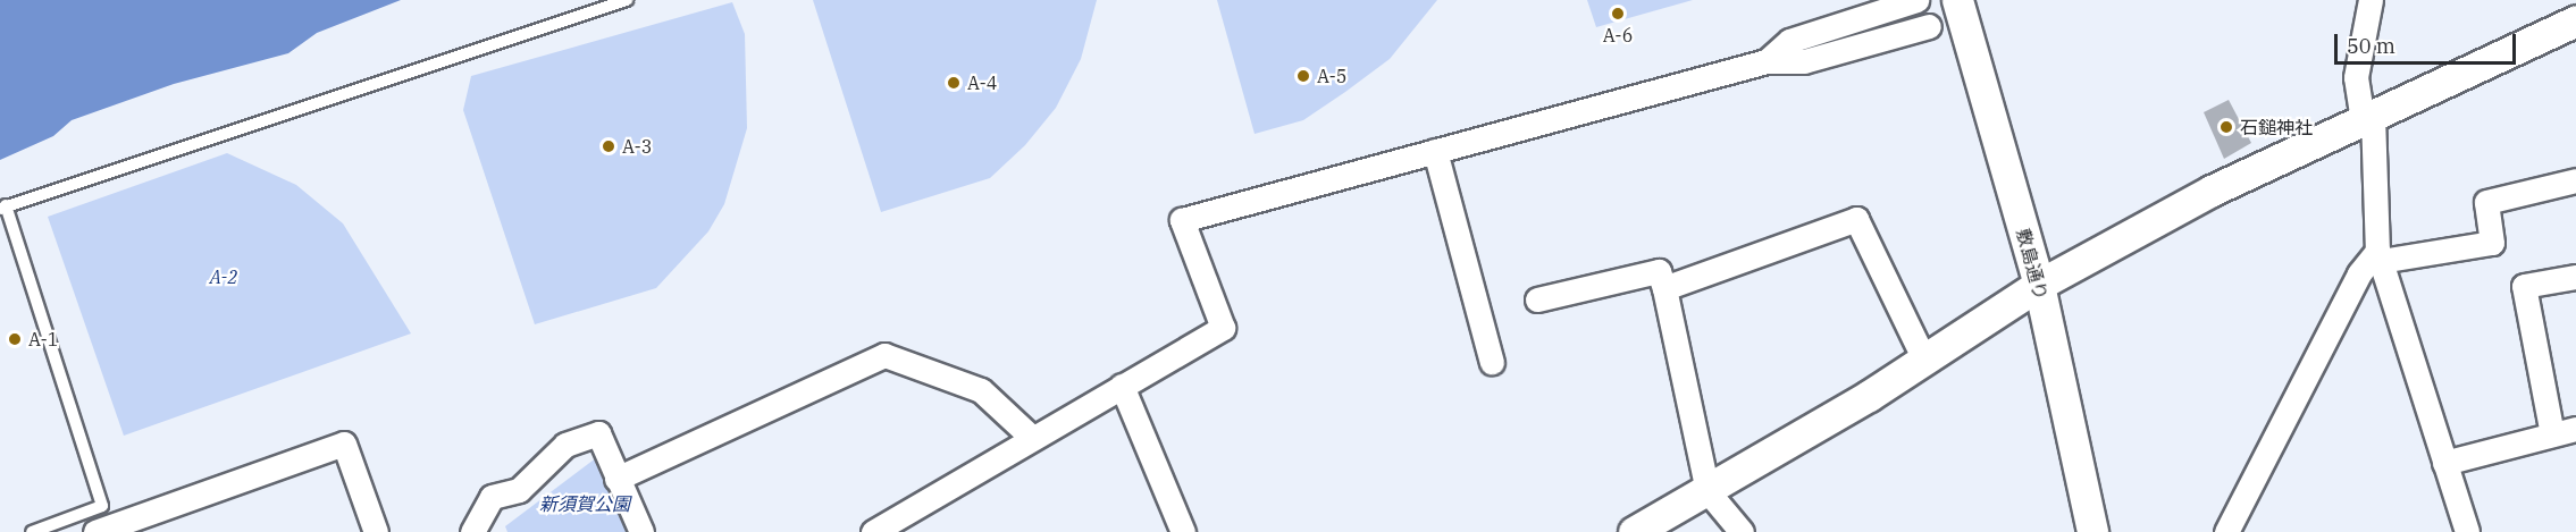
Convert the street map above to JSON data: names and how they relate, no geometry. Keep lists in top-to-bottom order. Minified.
{"streets":{"street":["敷島通り"]},"parks":["A-2","新須賀公園"],"places":["A-6","A-5","A-4","石鎚神社","A-3","A-1"],"scale_bar":"50 m"}
